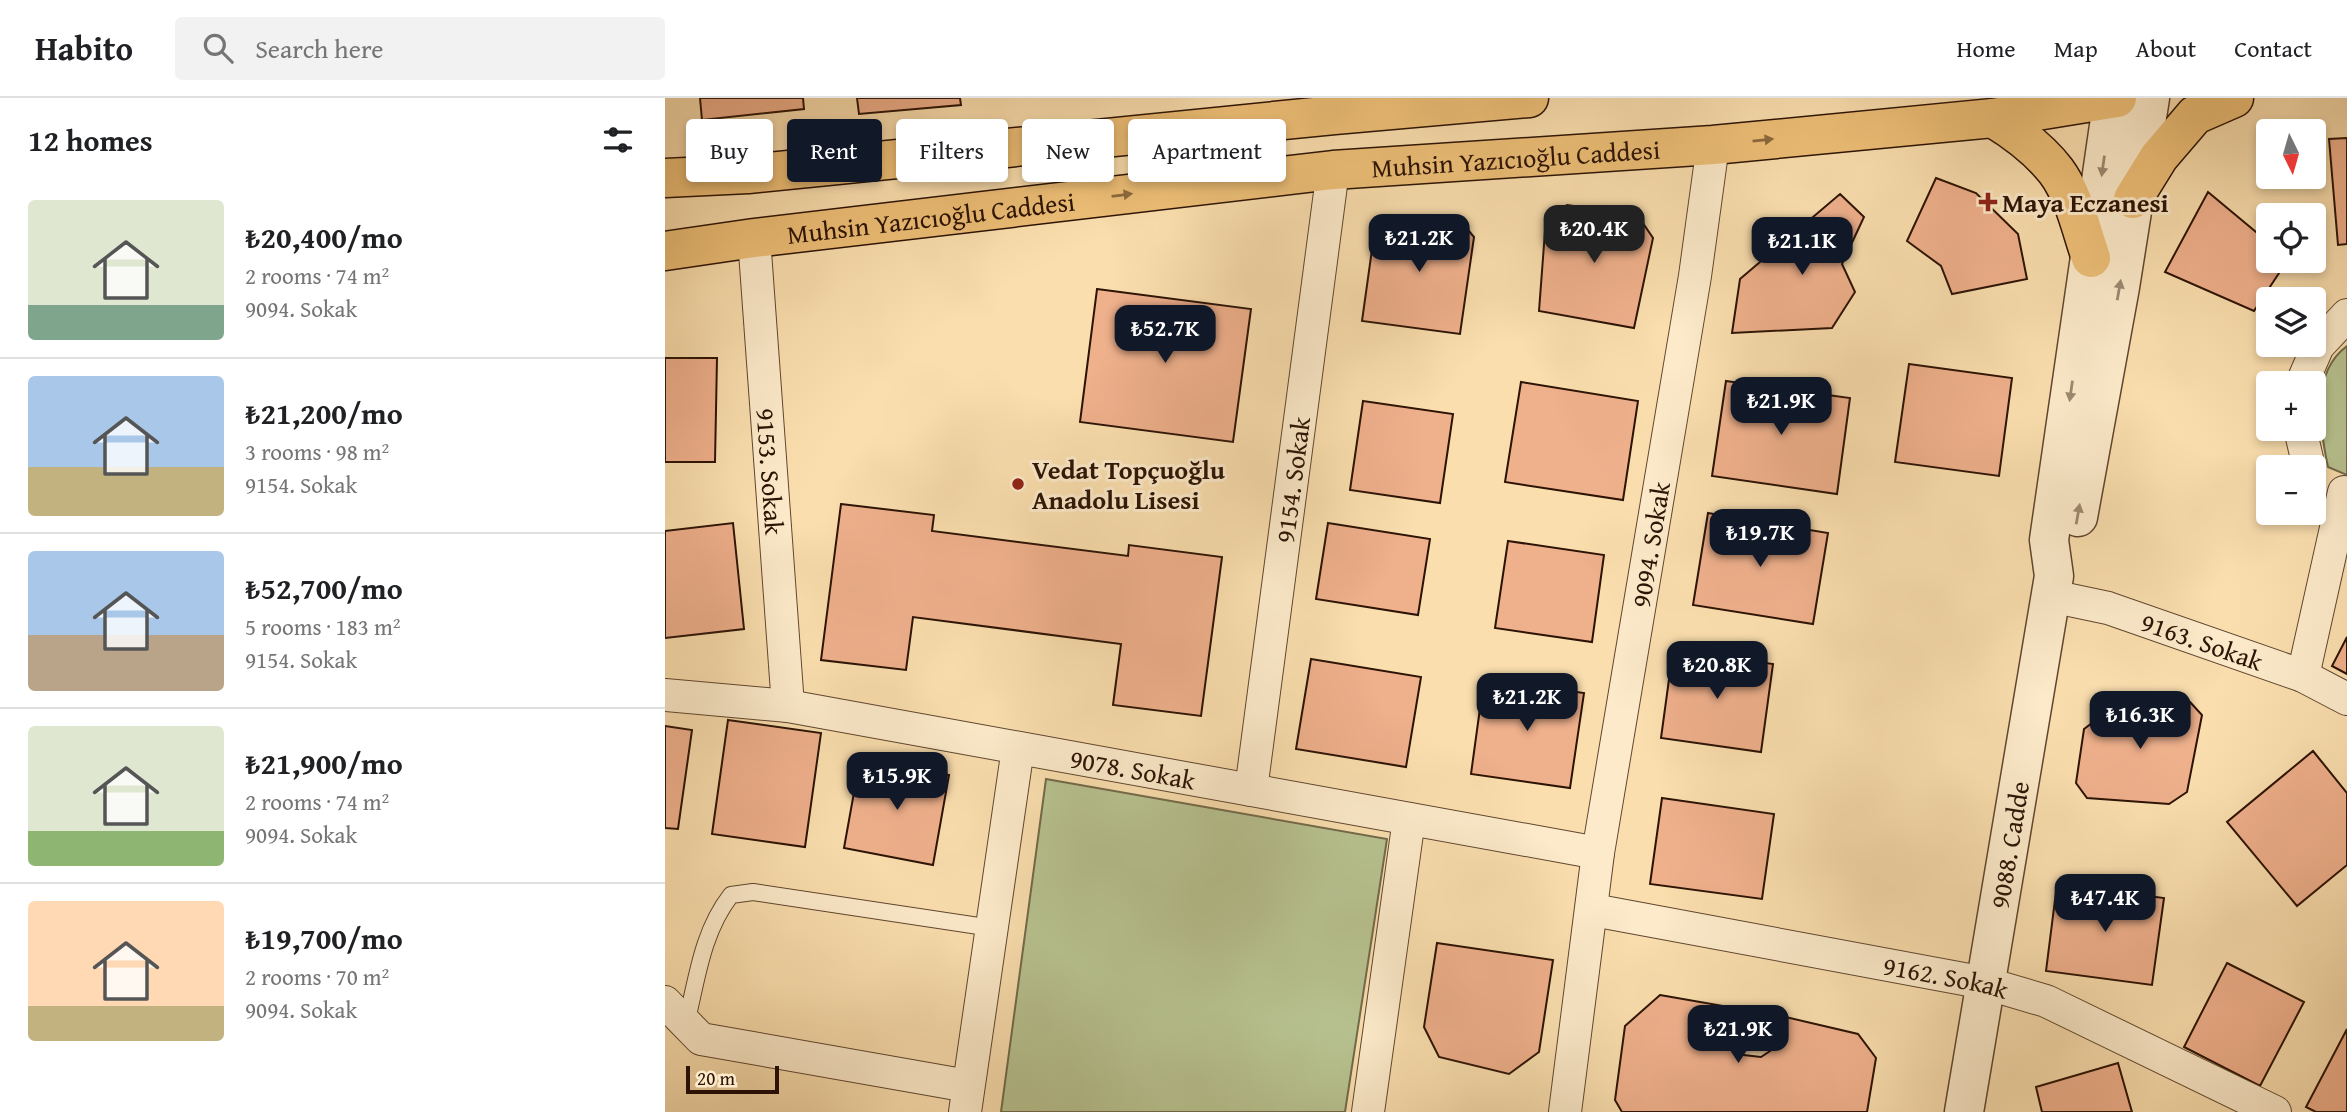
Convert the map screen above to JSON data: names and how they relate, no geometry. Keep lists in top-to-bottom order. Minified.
{"streets":{"main road":["Muhsin Yazıcıoğlu Caddesi"],"street":["9153. Sokak","9154. Sokak","9094. Sokak","9163. Sokak","9078. Sokak","9088. Cadde","9162. Sokak"]},"crossings":[["Muhsin Yazıcıoğlu Caddesi","9153. Sokak"],["Muhsin Yazıcıoğlu Caddesi","9154. Sokak"],["Muhsin Yazıcıoğlu Caddesi","9094. Sokak"],["9153. Sokak","9078. Sokak"],["9154. Sokak","9078. Sokak"],["9094. Sokak","9078. Sokak"],["9094. Sokak","9162. Sokak"],["9163. Sokak","9088. Cadde"],["9088. Cadde","9162. Sokak"]],"places":{"health":["Maya Eczanesi"],"other":["Vedat Topçuoğlu Anadolu Lisesi"]},"scale_bar":"20 m","north":"bottom","page":{"header":"Habito","search":"Search here","nav":["Home","Map","About","Contact"],"heading":"12 homes","map_buttons":["+","−"],"chip":["Buy","Rent","Filters","New","Apartment"],"list":[{"name":"₺20,400/mo","note":"2 rooms · 74 m² · 9094. Sokak"},{"name":"₺21,200/mo","note":"3 rooms · 98 m² · 9154. Sokak"},{"name":"₺52,700/mo","note":"5 rooms · 183 m² · 9154. Sokak"},{"name":"₺21,900/mo","note":"2 rooms · 74 m² · 9094. Sokak"},{"name":"₺19,700/mo","note":"2 rooms · 70 m² · 9094. Sokak"}],"price":["₺20.4K","₺21.2K","₺21.1K","₺52.7K","₺21.9K","₺19.7K","₺20.8K","₺21.2K","₺16.3K","₺15.9K","₺47.4K","₺21.9K"],"scale":"20 m"}}
